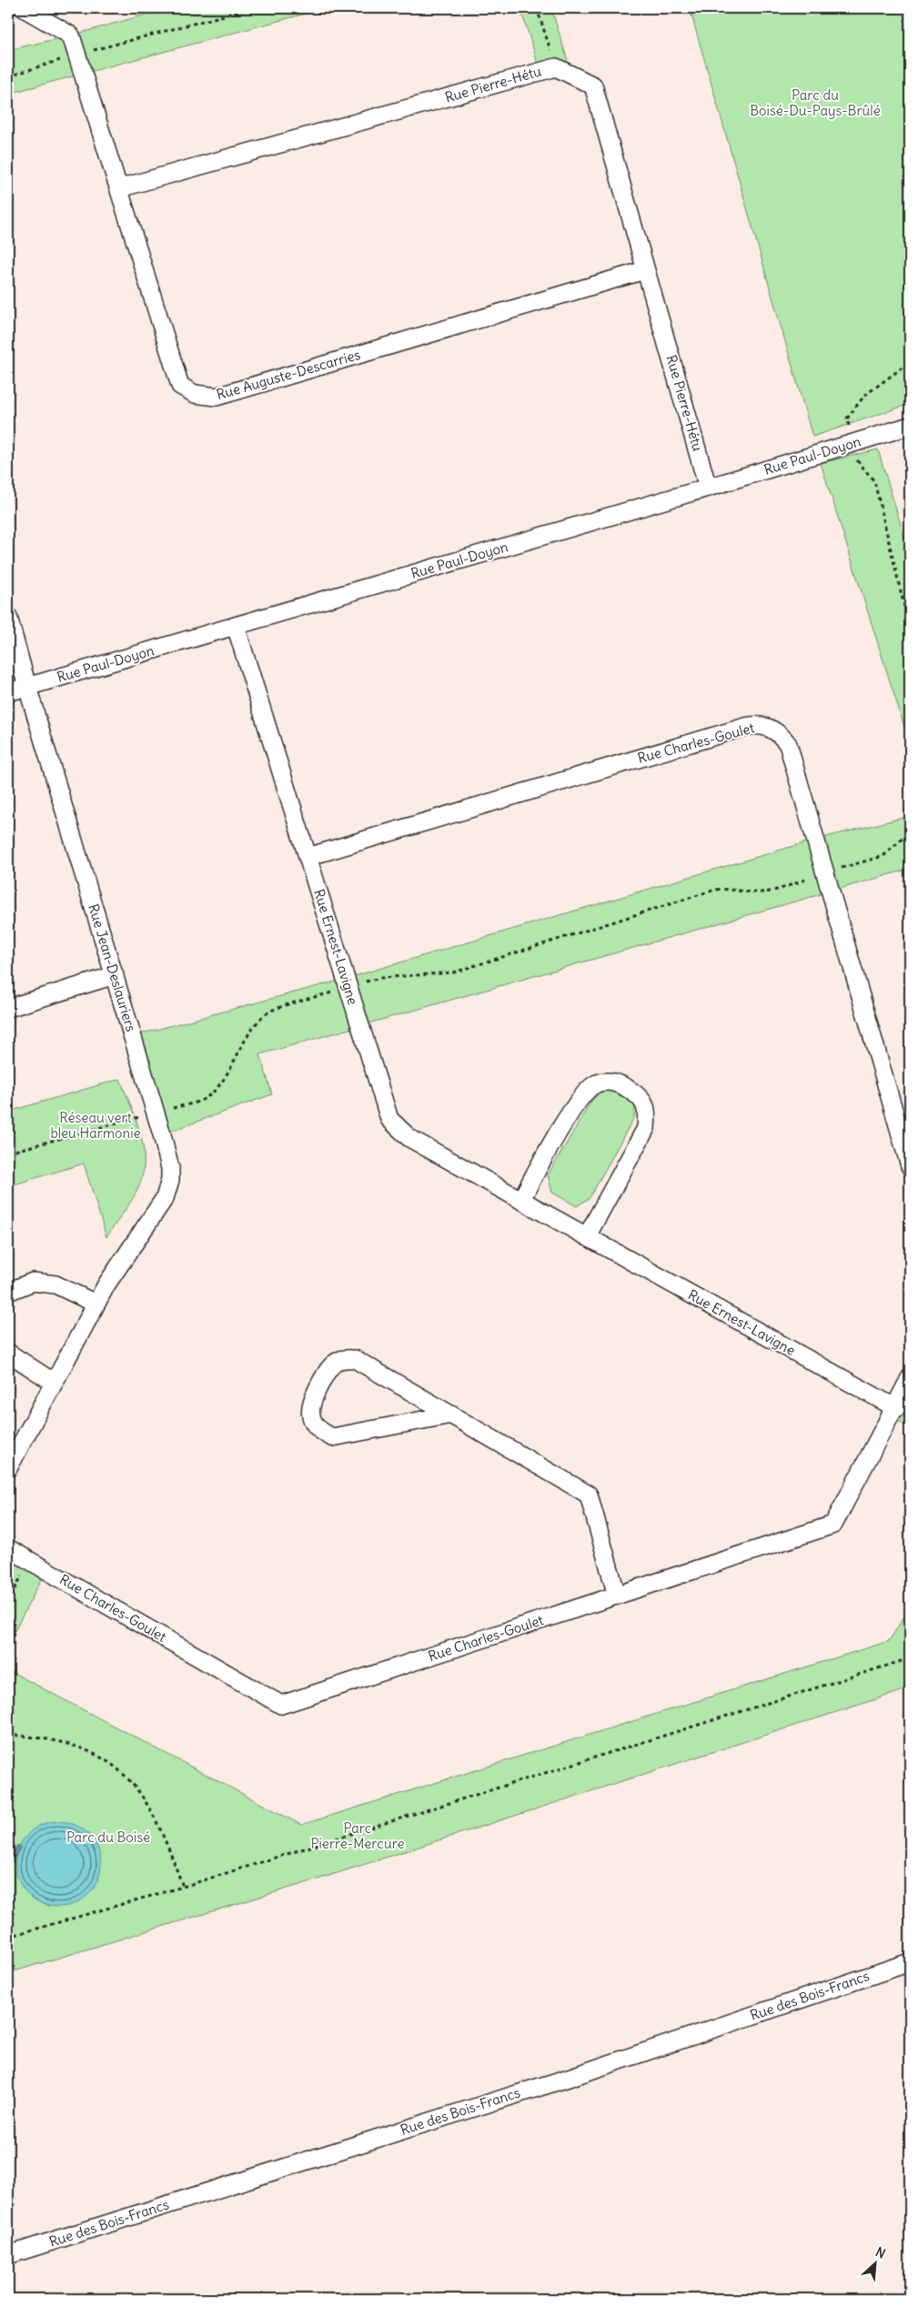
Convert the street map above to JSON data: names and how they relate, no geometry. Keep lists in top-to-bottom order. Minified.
{"streets":{"street":["Rue Pierre-Hétu","Rue Auguste-Descarries","Rue Paul-Doyon","Rue Charles-Goulet","Rue Ernest-Lavigne","Rue Jean-Deslauriers","Rue des Bois-Francs"]},"crossings":[["Rue Pierre-Hétu","Rue Auguste-Descarries"],["Rue Pierre-Hétu","Rue Paul-Doyon"],["Rue Paul-Doyon","Rue Ernest-Lavigne"],["Rue Paul-Doyon","Rue Jean-Deslauriers"],["Rue Charles-Goulet","Rue Ernest-Lavigne"]],"parks":["Parc du Boisé-Du-Pays-Brûlé","Réseau vert bleu Harmonie","Parc Pierre-Mercure","Parc du Boisé"],"north":"top right"}
